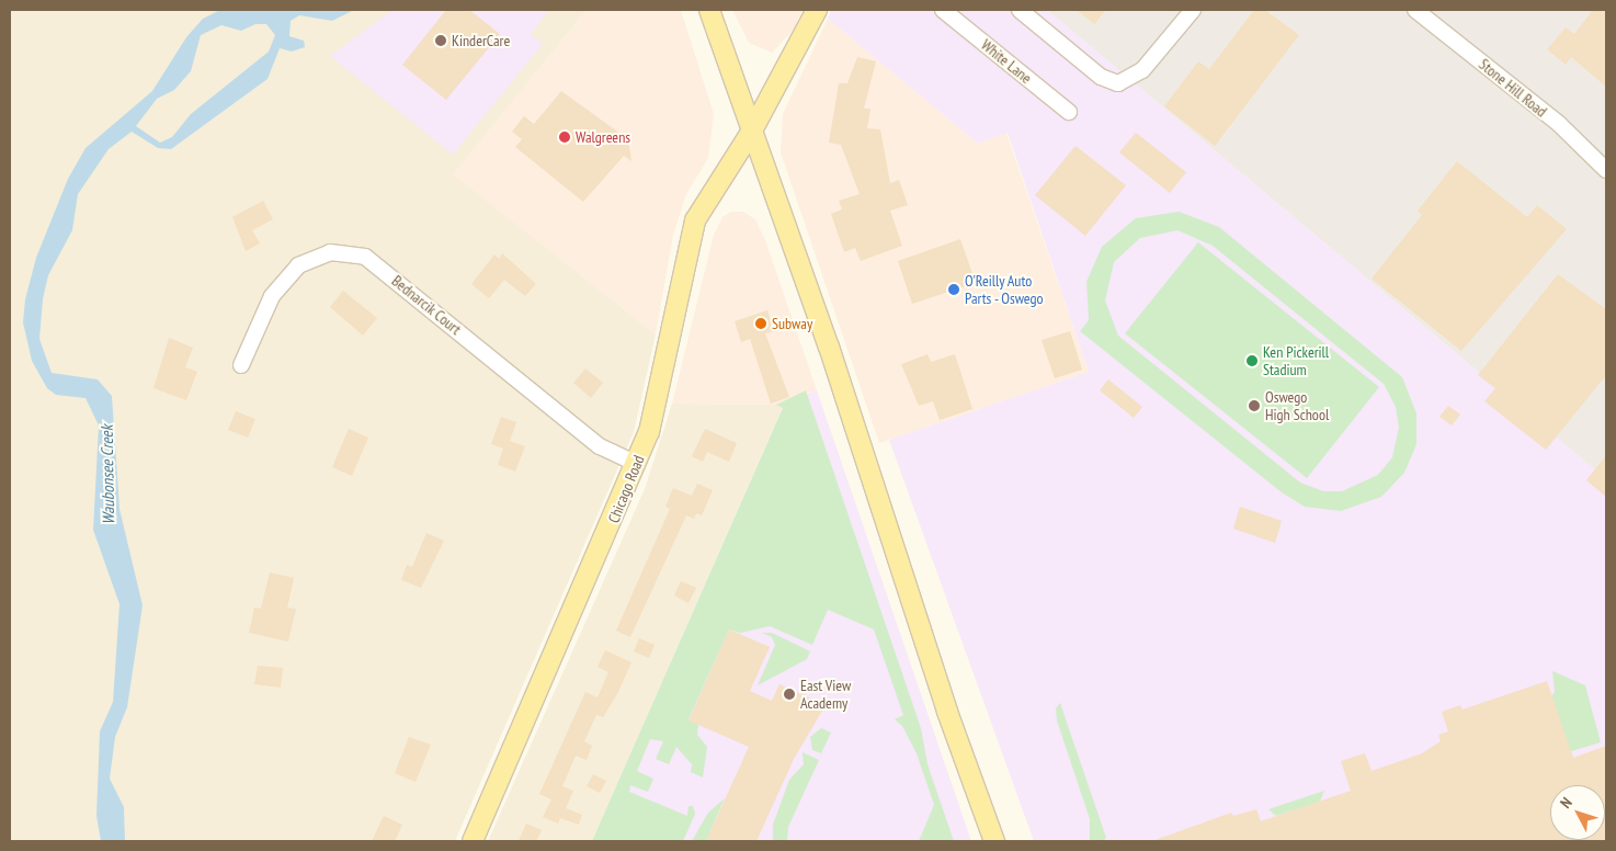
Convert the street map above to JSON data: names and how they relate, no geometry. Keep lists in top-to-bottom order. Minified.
{"streets":{"main road":["Chicago Road"],"street":["White Lane","Stone Hill Road","Bednarcik Court"]},"crossings":[["Bednarcik Court","Chicago Road"]],"water":["Waubonsee Creek"],"places":["KinderCare","Walgreens","O'Reilly Auto Parts - Oswego","Subway","Ken Pickerill Stadium","Oswego High School","East View Academy"],"north":"top left"}
